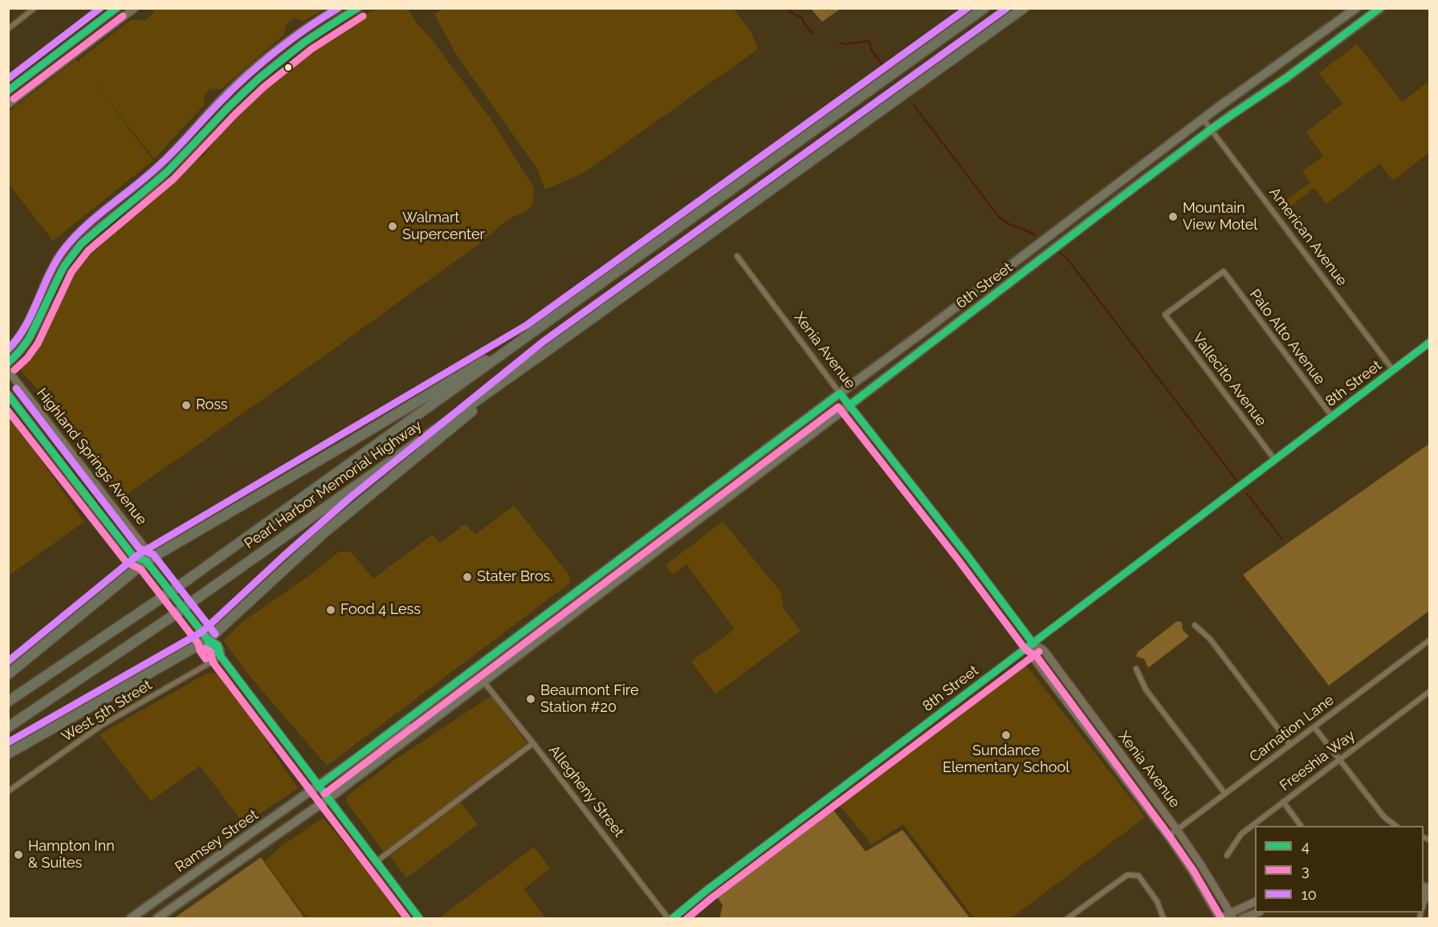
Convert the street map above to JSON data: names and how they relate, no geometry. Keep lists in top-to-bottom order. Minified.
{"streets":{"highway":["Pearl Harbor Memorial Highway"],"main road":["6th Street","Ramsey Street"],"street":["American Avenue","Palo Alto Avenue","Xenia Avenue","Vallecito Avenue","8th Street","Highland Springs Avenue","West 5th Street","Carnation Lane","Freeshia Way","Allegheny Street"]},"crossings":[["American Avenue","6th Street"],["American Avenue","8th Street"],["6th Street","Xenia Avenue"],["6th Street","Allegheny Street"],["6th Street","Ramsey Street"],["Palo Alto Avenue","Vallecito Avenue"],["Palo Alto Avenue","8th Street"],["Xenia Avenue","8th Street"],["Xenia Avenue","Carnation Lane"],["Vallecito Avenue","8th Street"],["Highland Springs Avenue","West 5th Street"],["Highland Springs Avenue","Ramsey Street"],["Allegheny Street","Ramsey Street"]],"places":["Mountain View Motel","Walmart Supercenter","Ross","Stater Bros.","Food 4 Less","Beaumont Fire Station #20","Sundance Elementary School","Hampton Inn & Suites"],"lines":["transit line 4","transit line 10","transit line 3"],"legend":["4","3","10"]}
